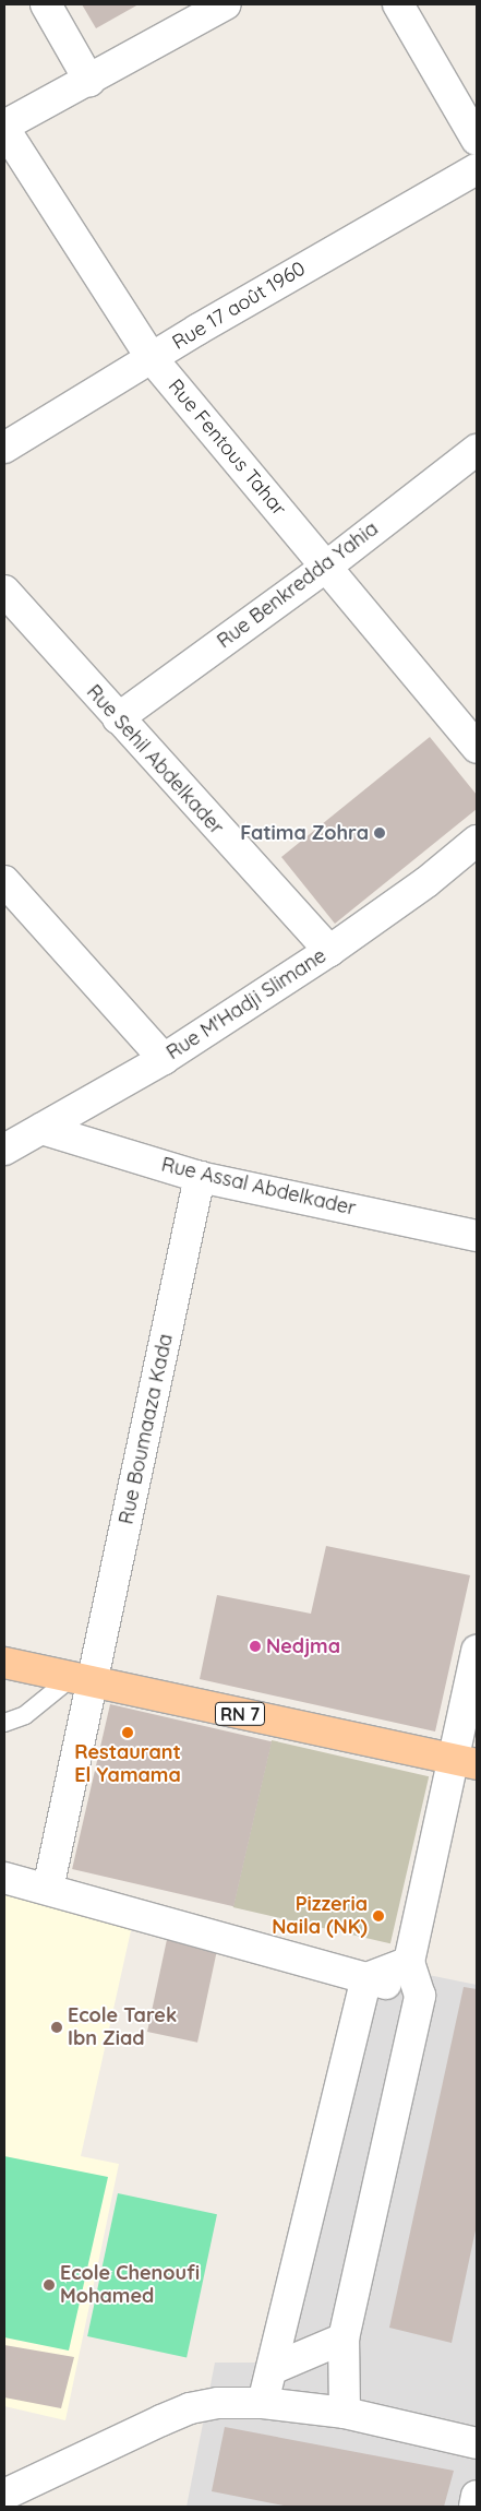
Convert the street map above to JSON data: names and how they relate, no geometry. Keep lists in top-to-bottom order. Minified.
{"streets":{"main road":["RN 7"],"street":["Rue 17 août 1960","Rue Fentous Tahar","Rue Benkredda Yahia","Rue Sehil Abdelkader","Rue M'Hadji Slimane","Rue Assal Abdelkader","Rue Boumaaza Kada"]},"crossings":[["Rue 17 août 1960","Rue Fentous Tahar"],["Rue Fentous Tahar","Rue Benkredda Yahia"],["Rue Benkredda Yahia","Rue Sehil Abdelkader"],["Rue Sehil Abdelkader","Rue M'Hadji Slimane"],["Rue M'Hadji Slimane","Rue Assal Abdelkader"],["Rue Assal Abdelkader","Rue Boumaaza Kada"],["Rue Boumaaza Kada","RN 7"]],"places":["Fatima Zohra","Nedjma","Restaurant El Yamama","Pizzeria Naila (NK)","Ecole Tarek Ibn Ziad","Ecole Chenoufi Mohamed"]}
